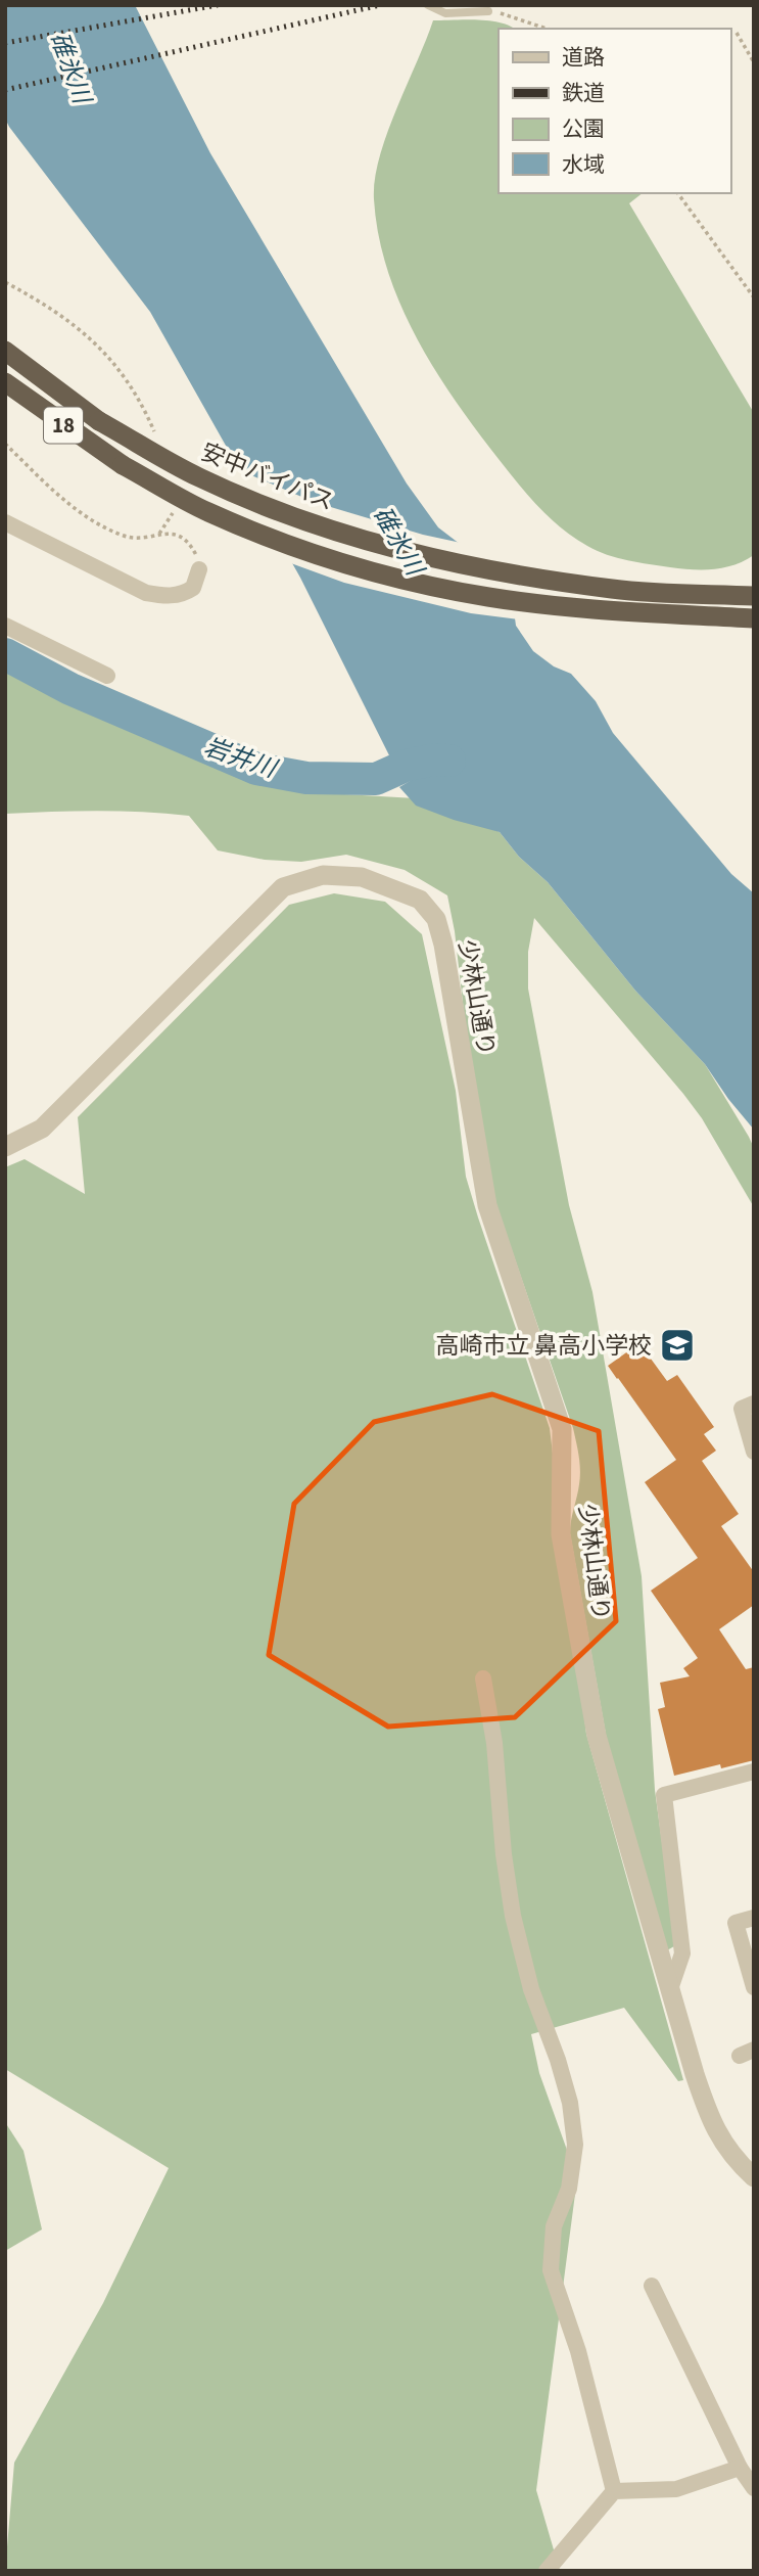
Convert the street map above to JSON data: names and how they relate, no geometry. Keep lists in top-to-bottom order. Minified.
{"streets":{"highway":["18","安中バイパス"],"street":["少林山通り"]},"water":["碓氷川","岩井川"],"places":{"school or university":["高崎市立 鼻高小学校"]},"legend":["道路","鉄道","公園","水域"]}
